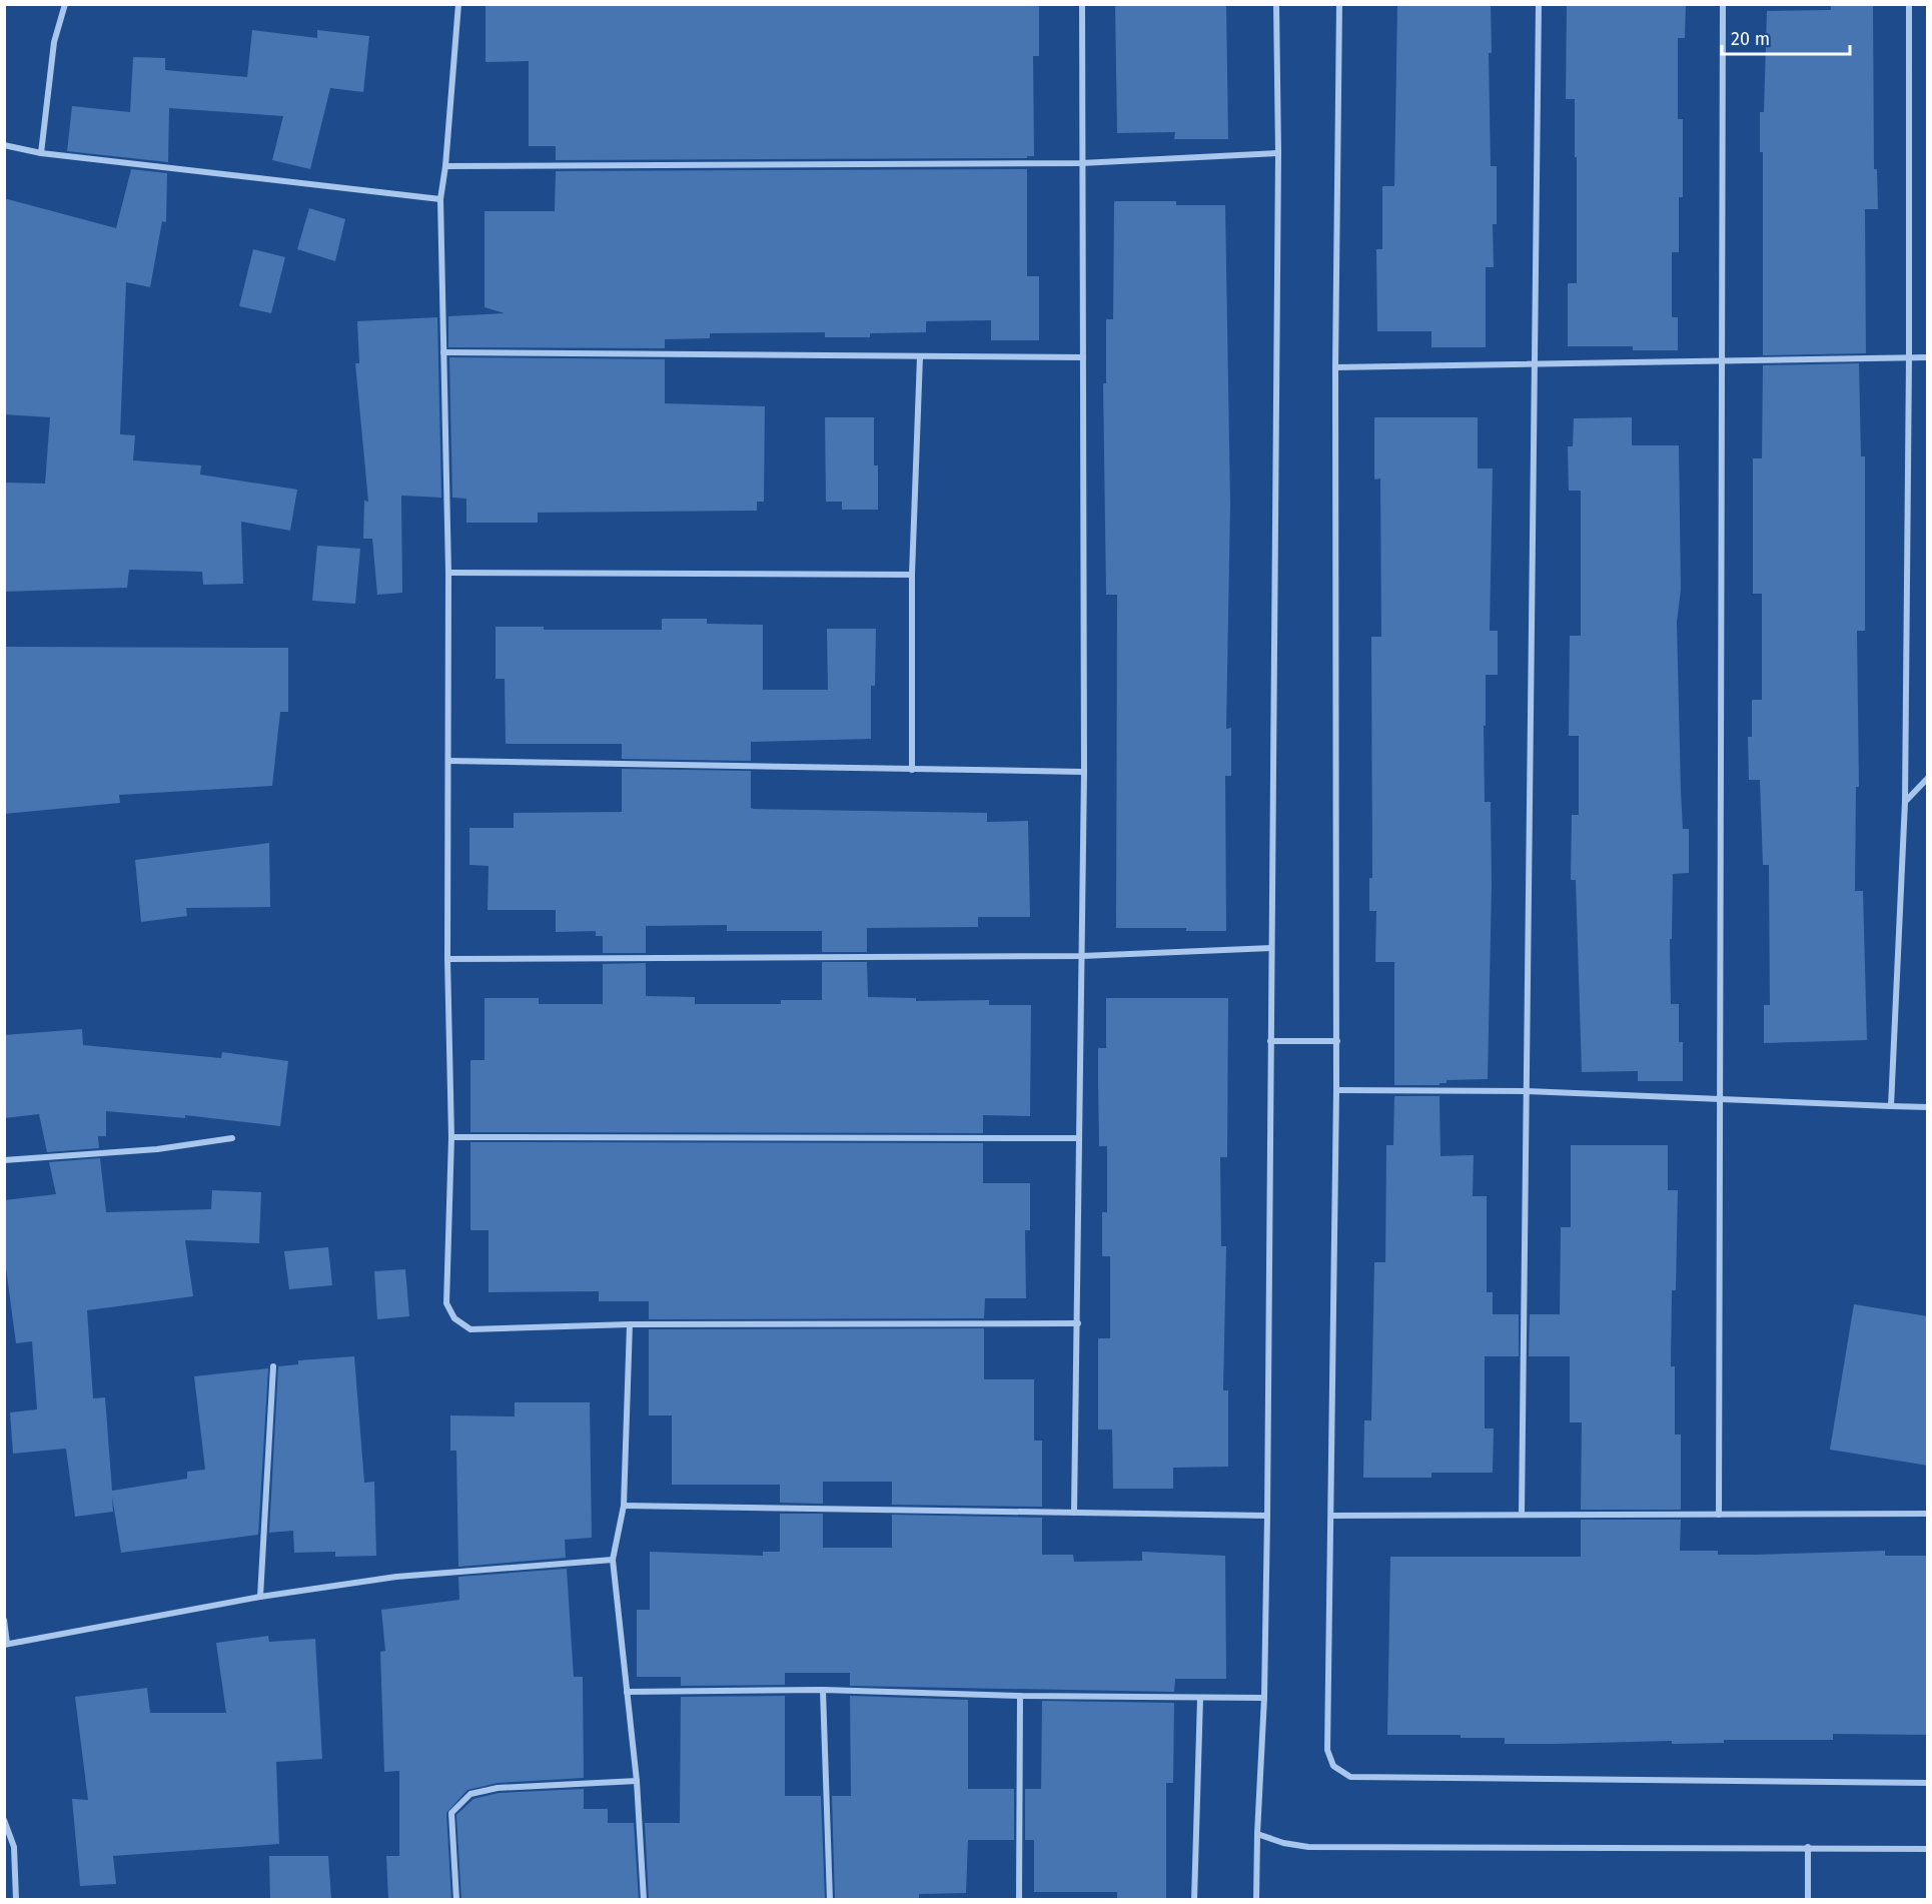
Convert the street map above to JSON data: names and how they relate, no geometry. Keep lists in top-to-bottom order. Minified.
{"scale_bar":"20 m"}
